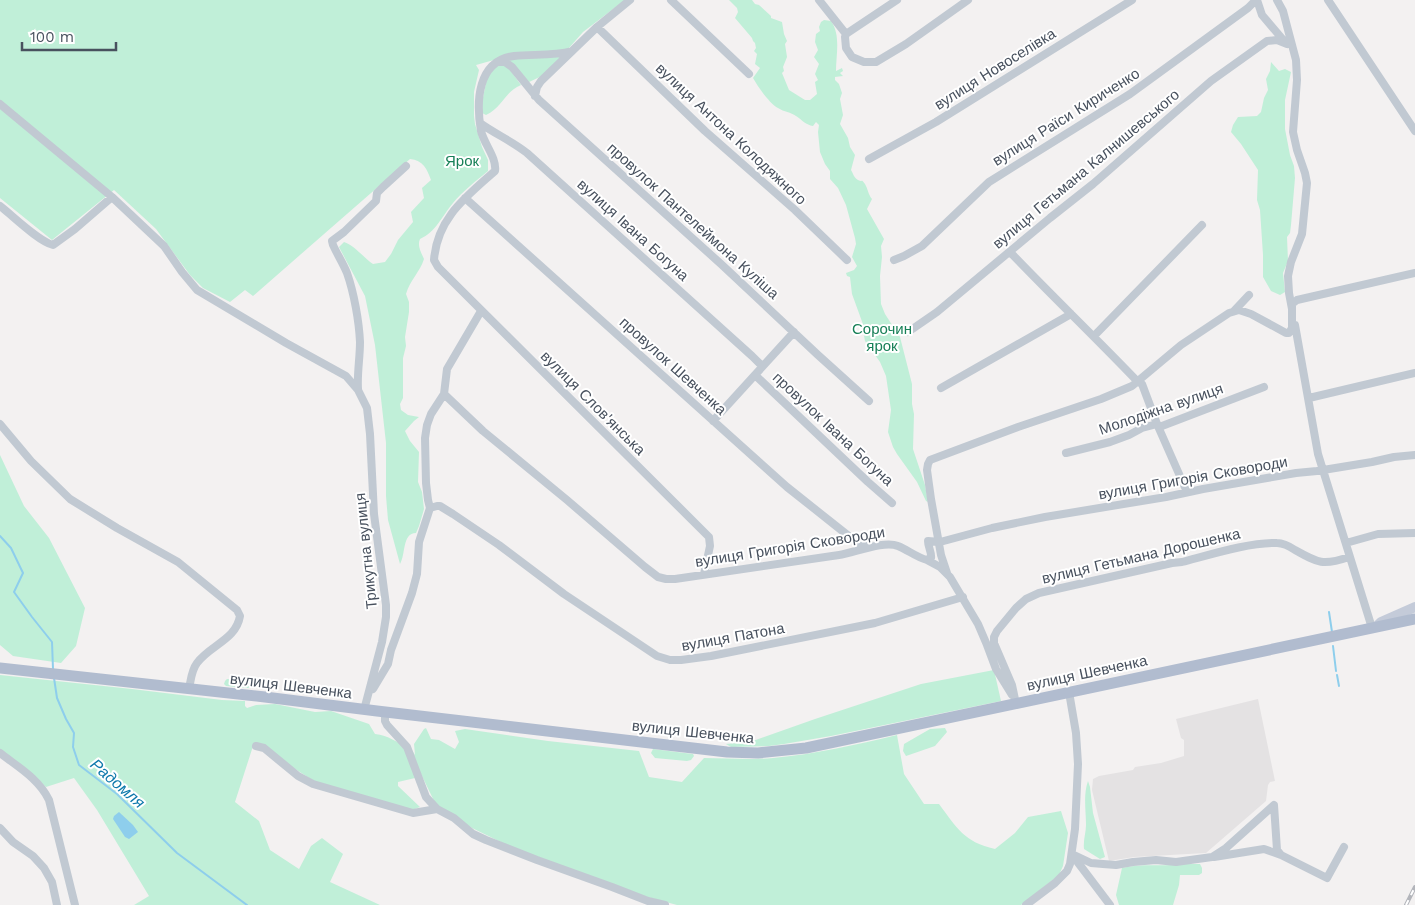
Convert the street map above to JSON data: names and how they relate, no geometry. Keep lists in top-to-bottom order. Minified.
{"streets":{"main road":["вулиця Шевченка"],"street":["вулиця Новоселівка","вулиця Раїси Кириченко","вулиця Антона Колодяжного","вулиця Гетьмана Калнишевського","провулок Пантелеймона Куліша","вулиця Івана Богуна","провулок Шевченка","вулиця Слов'янська","Молодіжна вулиця","провулок Івана Богуна","вулиця Григорія Сковороди","Трикутна вулиця","вулиця Гетьмана Дорошенка","вулиця Патона"]},"crossings":[["провулок Шевченка","вулиця Слов'янська"],["провулок Шевченка","вулиця Григорія Сковороди"],["вулиця Слов'янська","вулиця Григорія Сковороди"],["Трикутна вулиця","вулиця Шевченка"],["вулиця Гетьмана Дорошенка","вулиця Шевченка"]],"water":["Радомля"],"parks":["Ярок","Сорочин ярок"],"scale_bar":"100 m"}
